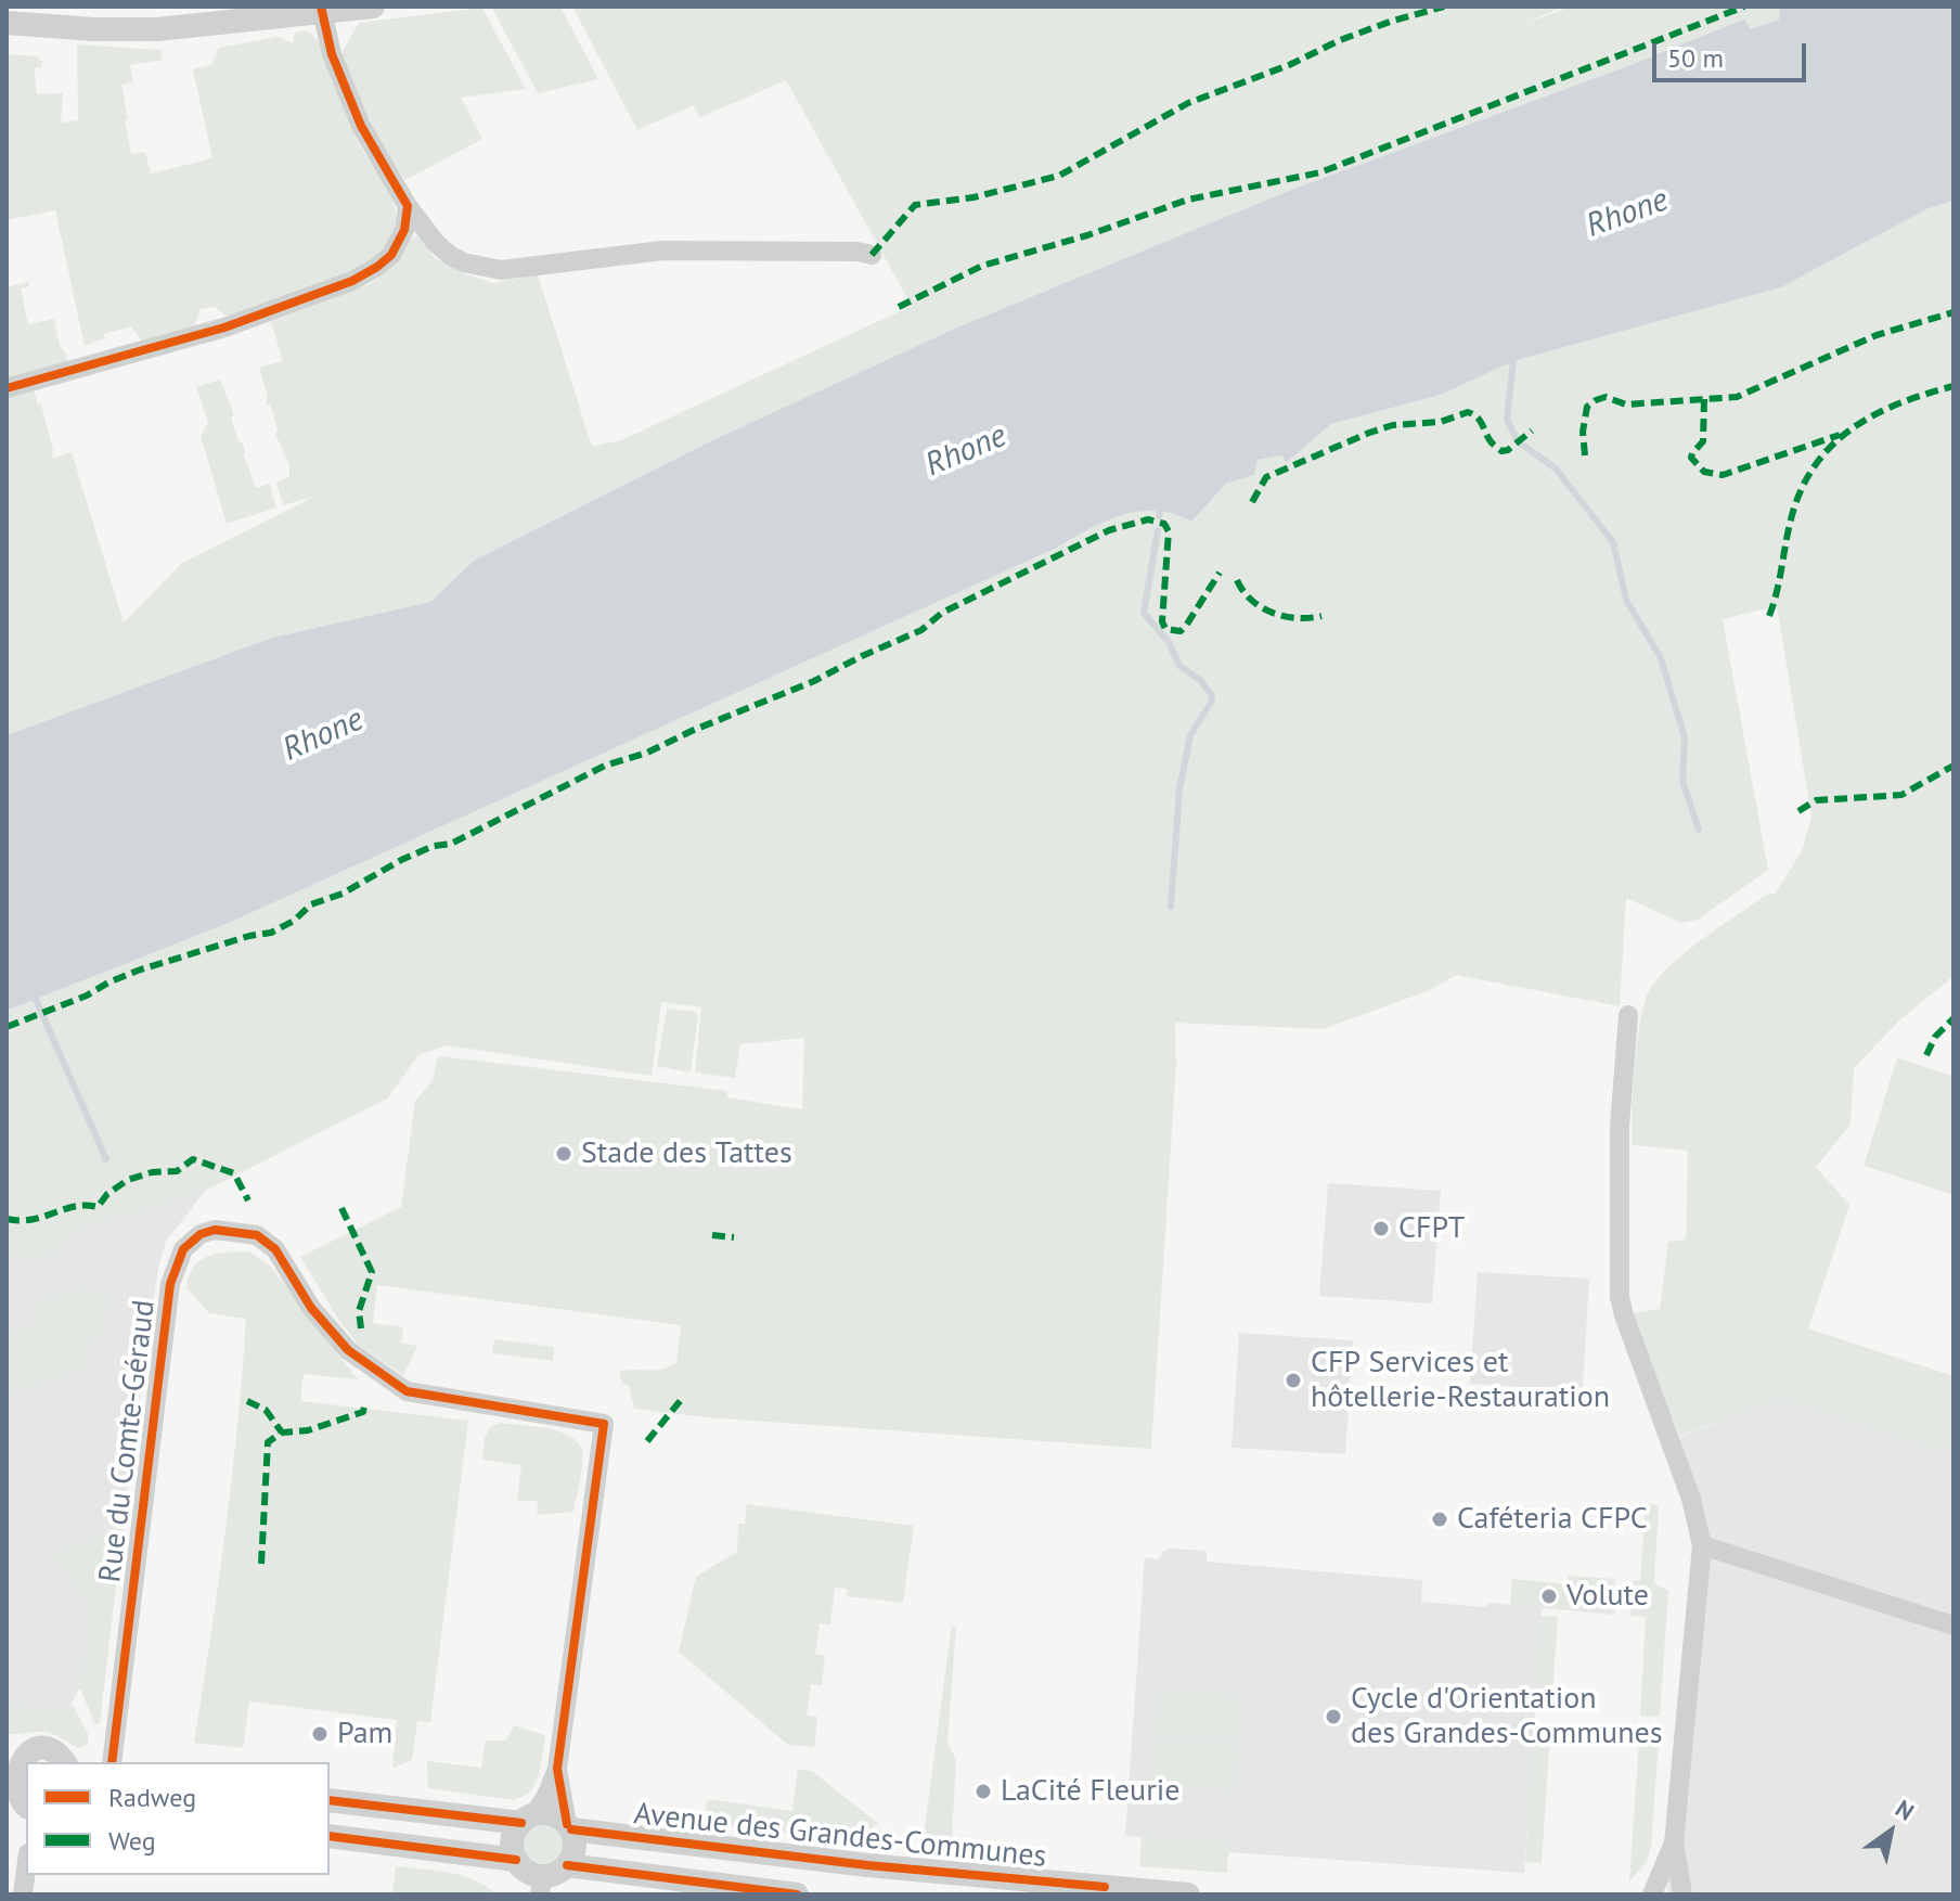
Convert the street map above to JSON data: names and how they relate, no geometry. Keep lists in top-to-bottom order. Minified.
{"streets":{"street":["Rue du Comte-Géraud","Avenue des Grandes-Communes"]},"crossings":[["Rue du Comte-Géraud","Avenue des Grandes-Communes"]],"water":["Rhone"],"places":["Stade des Tattes","CFPT","CFP Services et hôtellerie-Restauration","Caféteria CFPC","Volute","Cycle d'Orientation des Grandes-Communes","Pam","LaCité Fleurie"],"legend":["Radweg","Weg"],"scale_bar":"50 m","north":"top right"}
